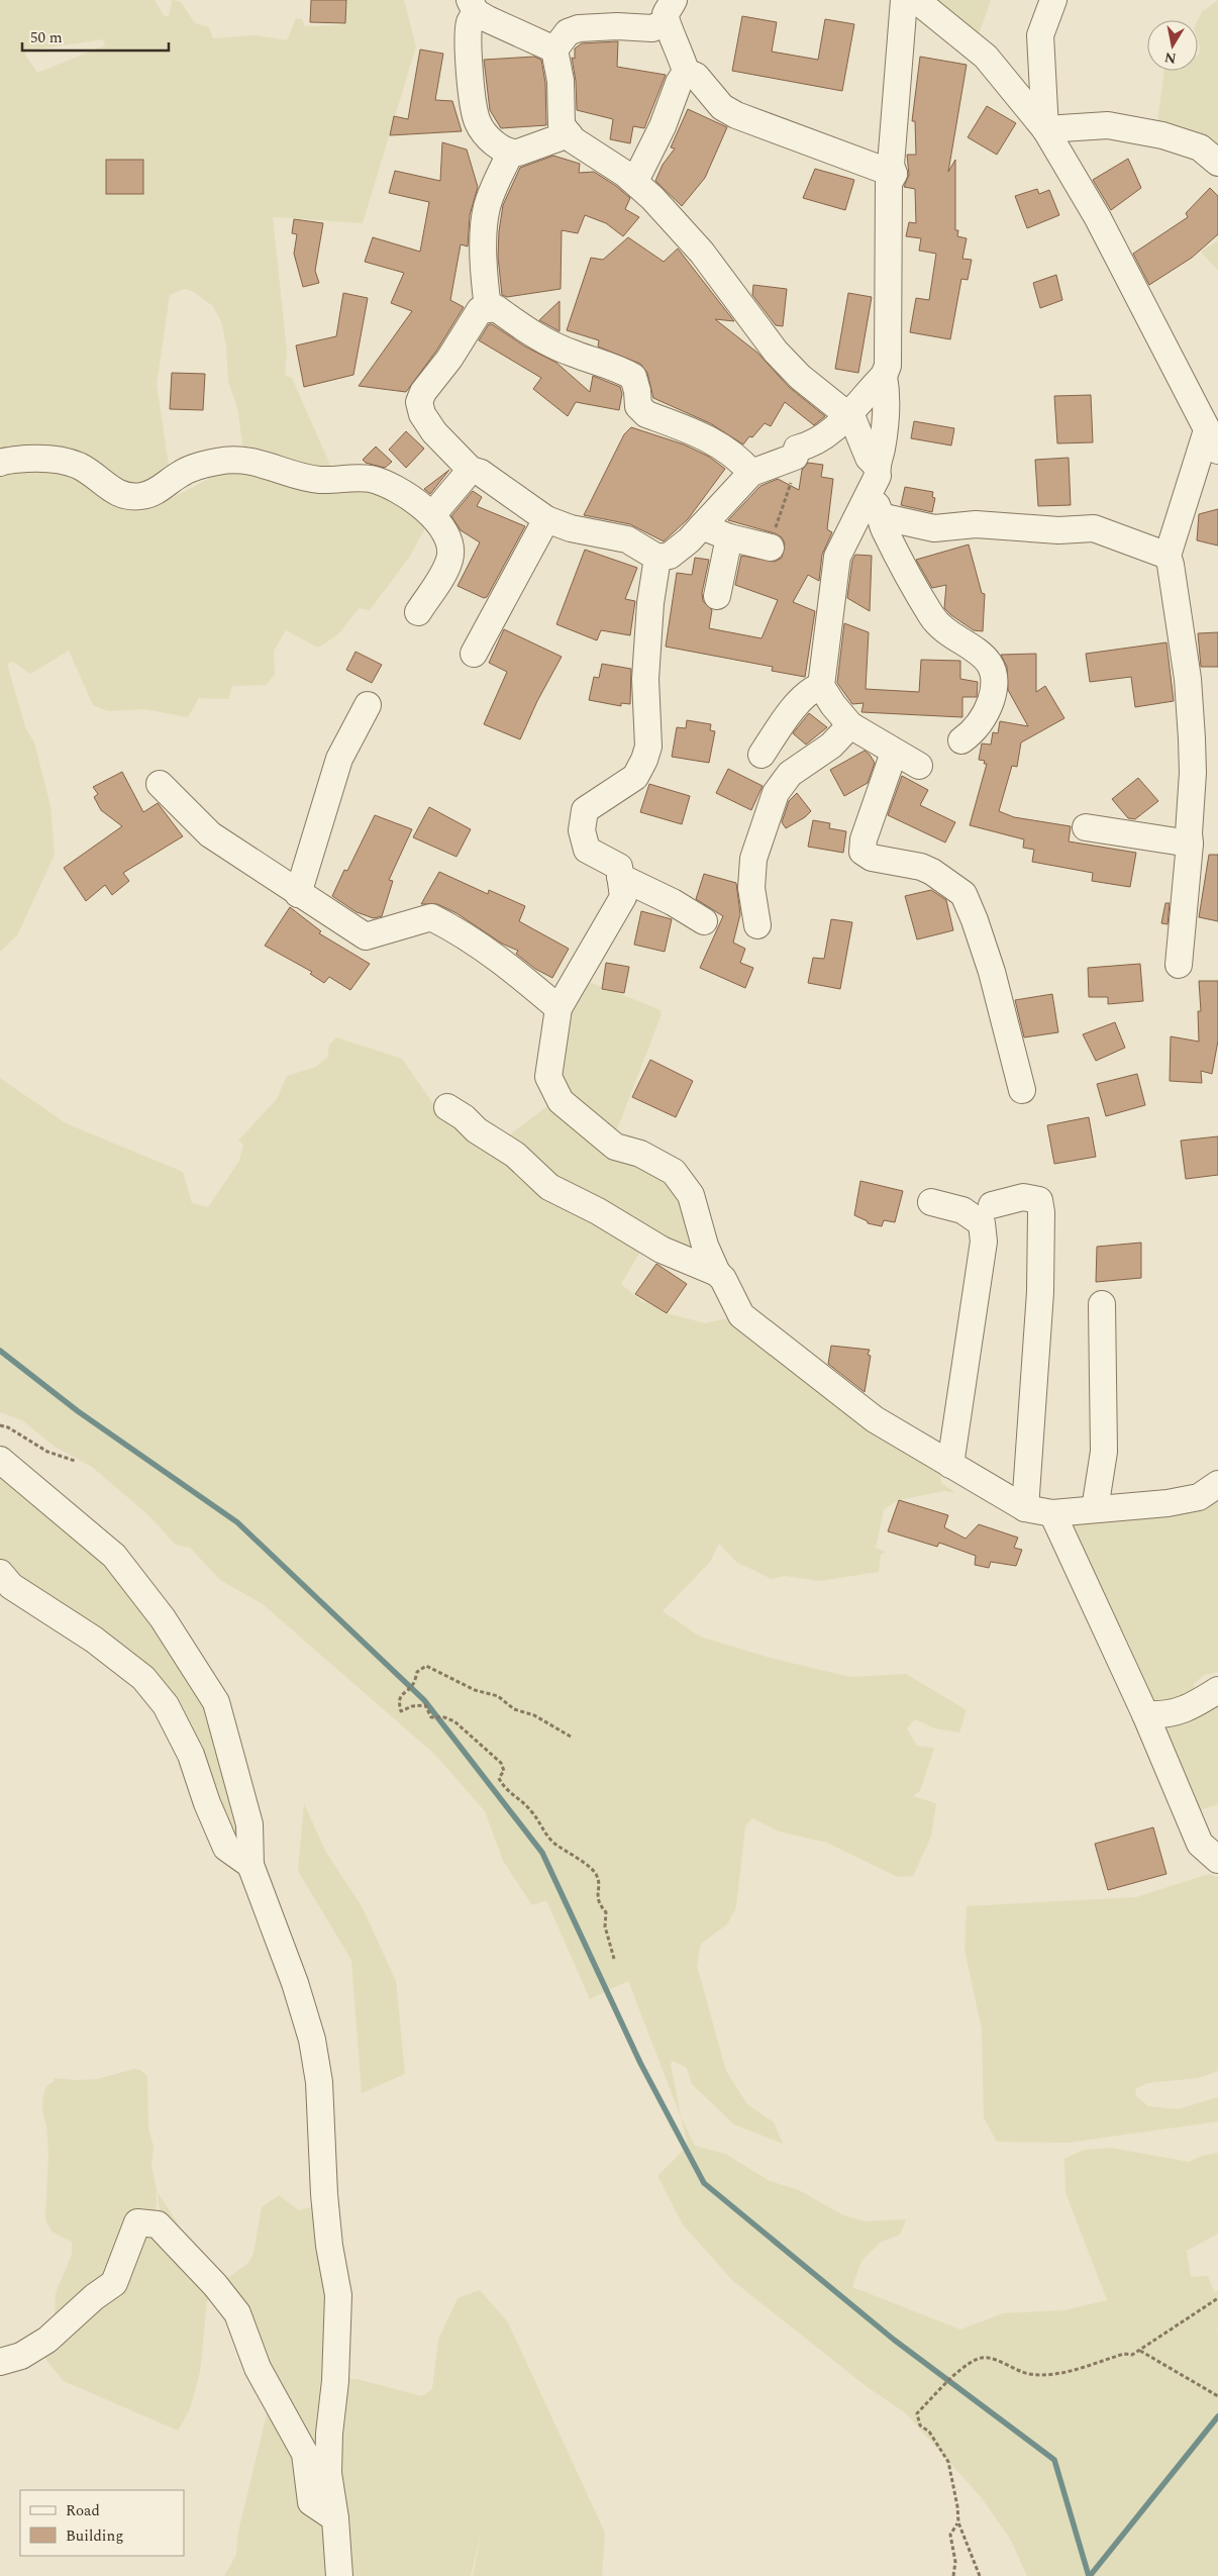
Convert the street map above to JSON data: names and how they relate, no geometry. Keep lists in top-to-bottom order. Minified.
{"legend":["Road","Building"],"scale_bar":"50 m","north":"bottom"}
